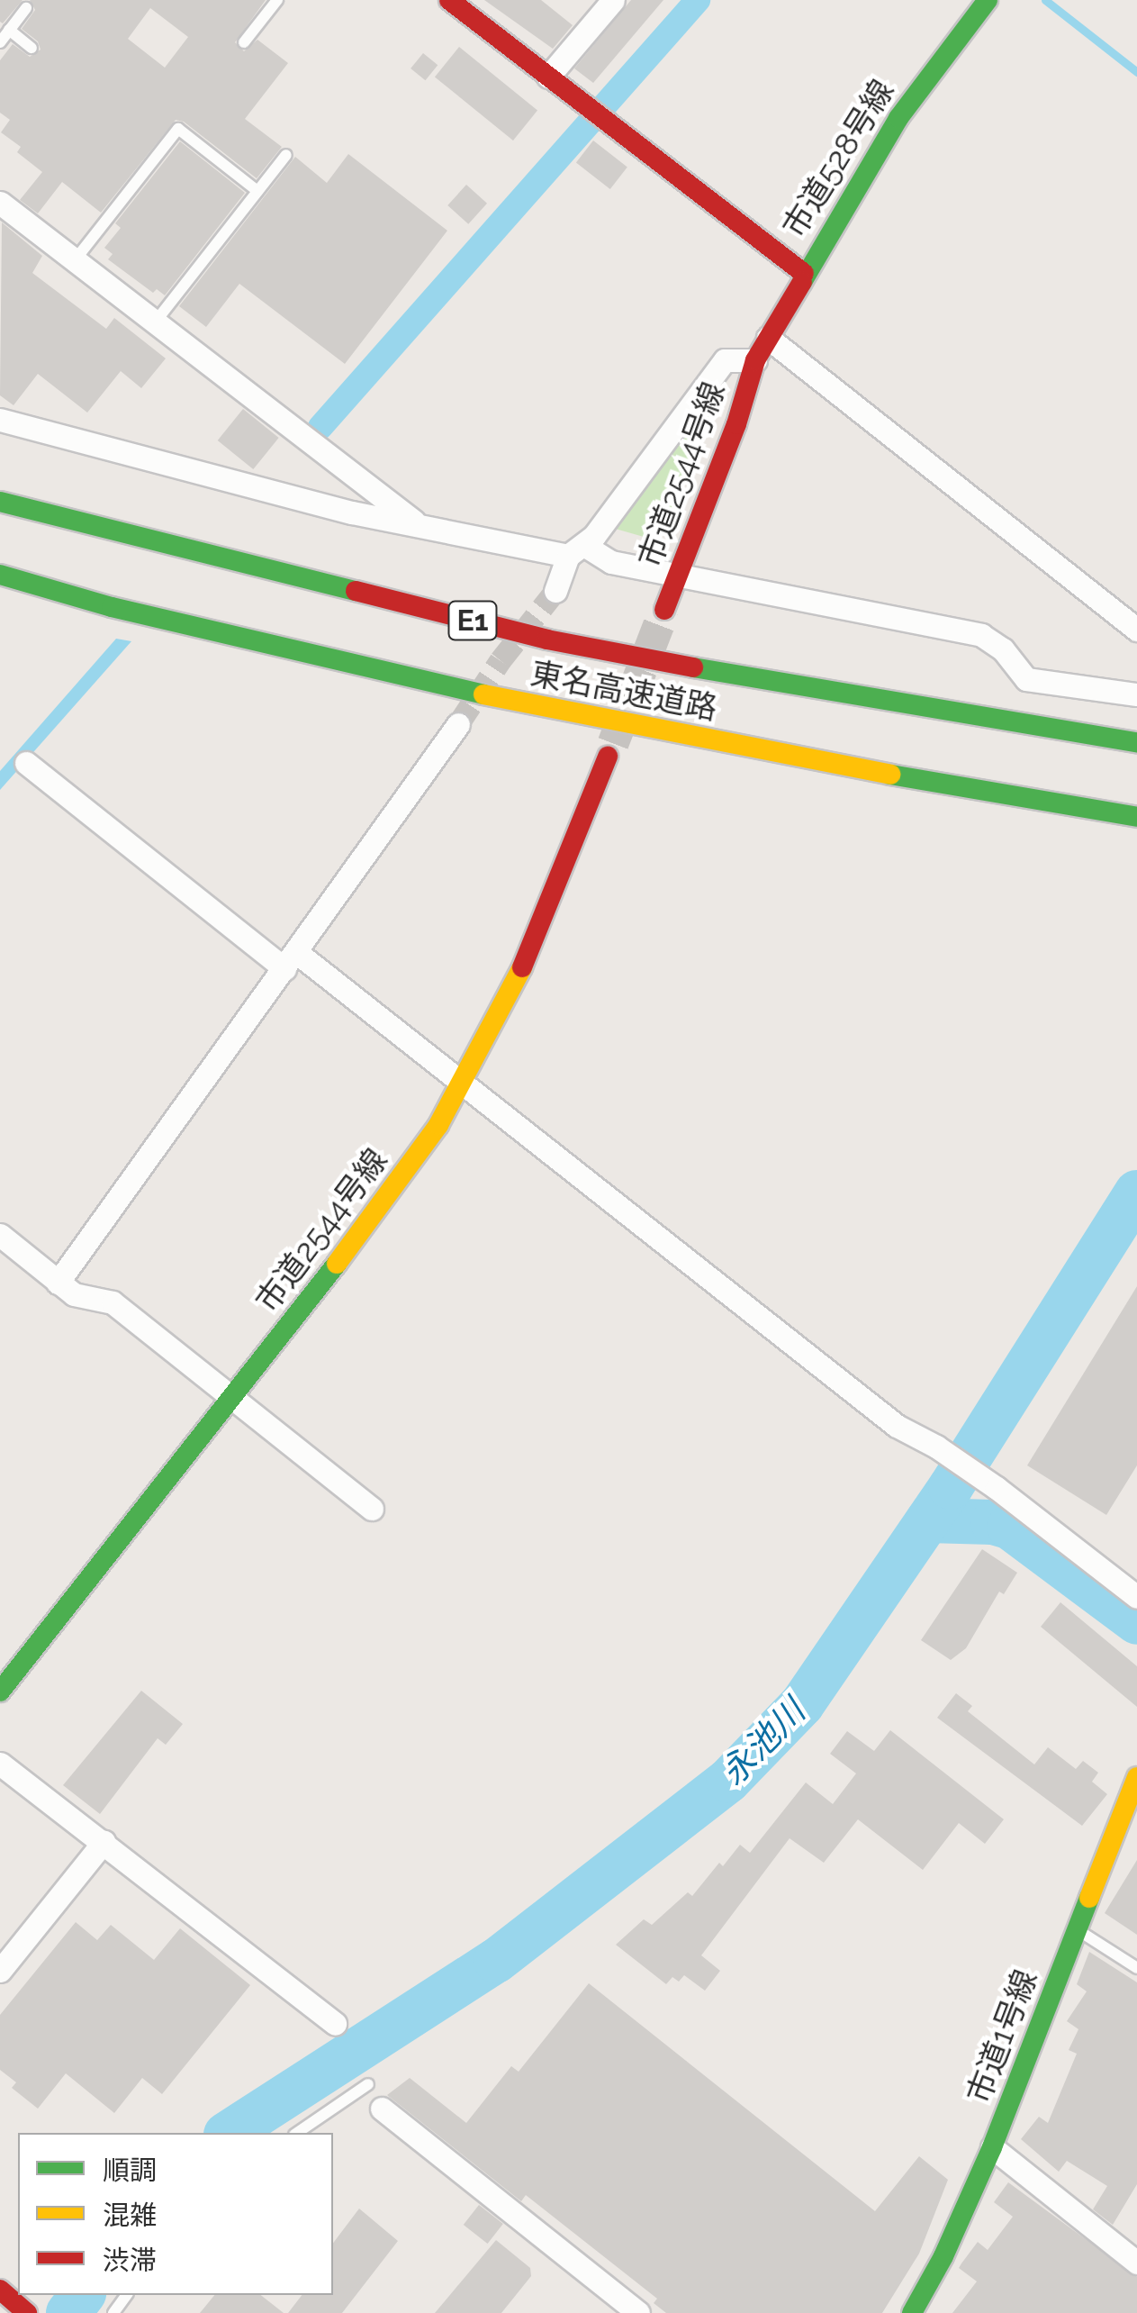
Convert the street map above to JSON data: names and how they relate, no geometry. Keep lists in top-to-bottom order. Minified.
{"streets":{"main road":["市道528号線","市道2544号線","E1","東名高速道路","市道1号線"]},"crossings":[["市道528号線","市道2544号線"]],"water":["永池川"],"legend":["順調","混雑","渋滞"]}
